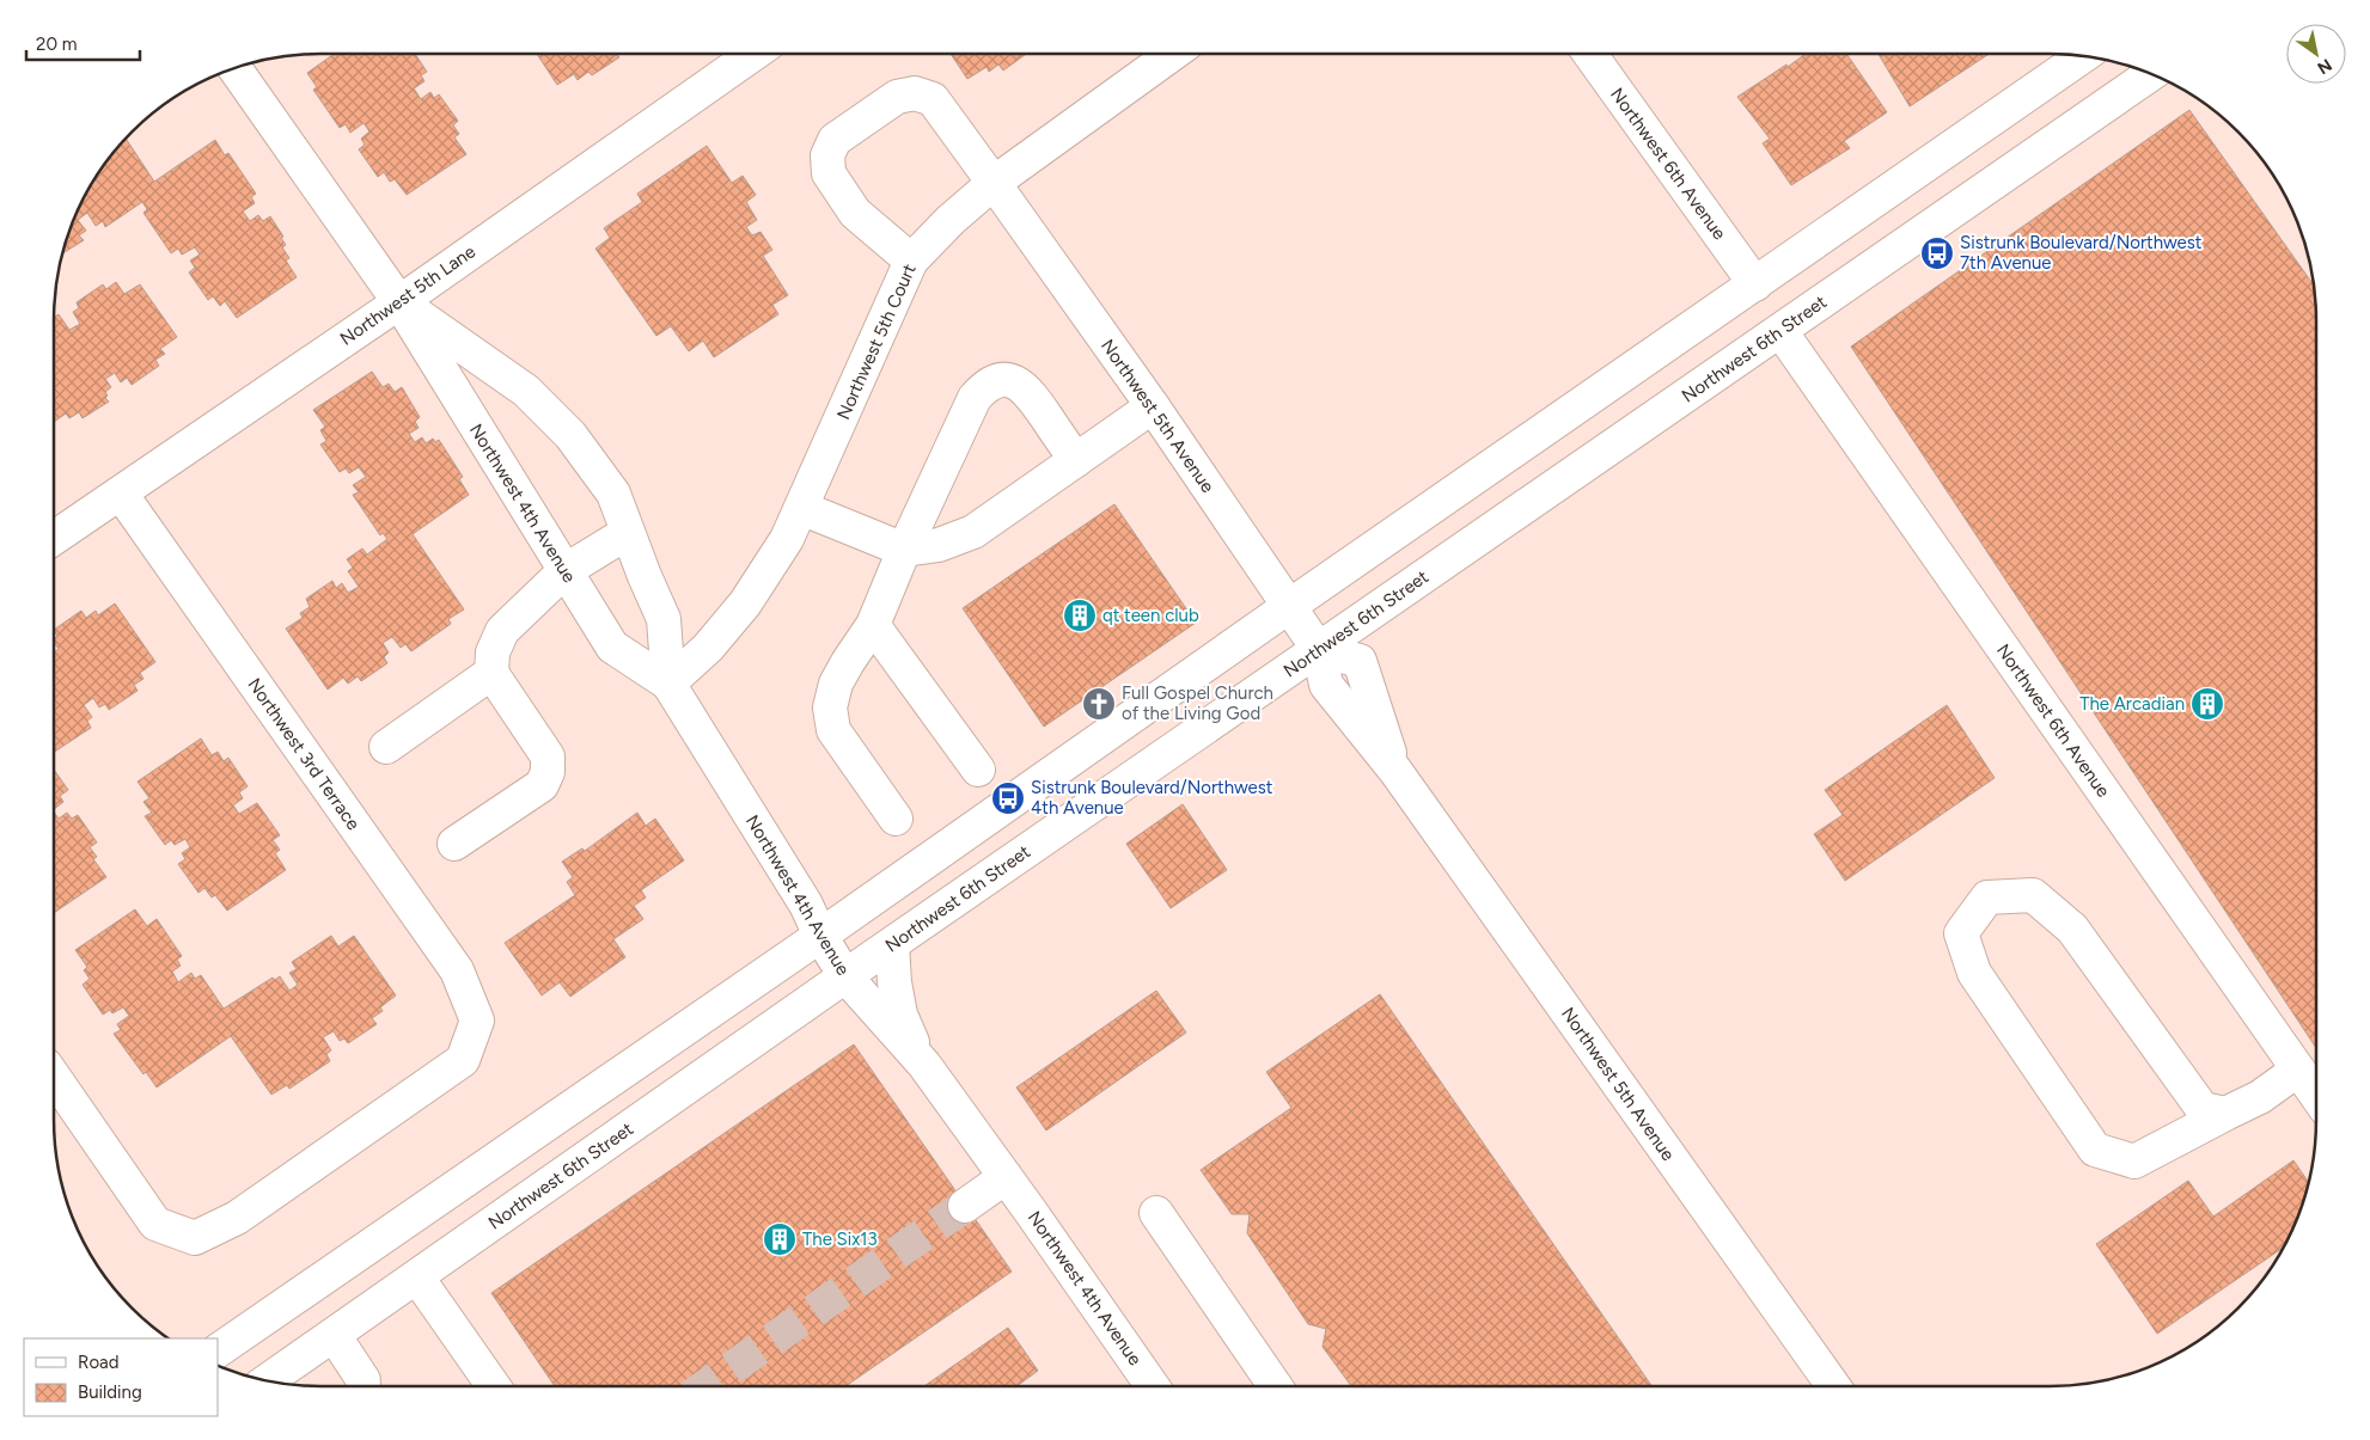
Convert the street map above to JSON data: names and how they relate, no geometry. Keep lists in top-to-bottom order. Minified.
{"streets":{"street":["Northwest 6th Avenue","Northwest 5th Lane","Northwest 5th Court","Northwest 6th Street","Northwest 5th Avenue","Northwest 4th Avenue","Northwest 3rd Terrace"]},"crossings":[["Northwest 6th Avenue","Northwest 6th Street"],["Northwest 5th Lane","Northwest 4th Avenue"],["Northwest 5th Lane","Northwest 3rd Terrace"],["Northwest 5th Court","Northwest 5th Avenue"],["Northwest 5th Court","Northwest 4th Avenue"],["Northwest 6th Street","Northwest 5th Avenue"],["Northwest 6th Street","Northwest 4th Avenue"]],"places":{"bus stop":["Sistrunk Boulevard/Northwest 7th Avenue","Sistrunk Boulevard/Northwest 4th Avenue"],"building":["qt teen club","The Arcadian","The Six13"],"church":["Full Gospel Church of the Living God"]},"legend":["Road","Building"],"scale_bar":"20 m","north":"bottom right"}
